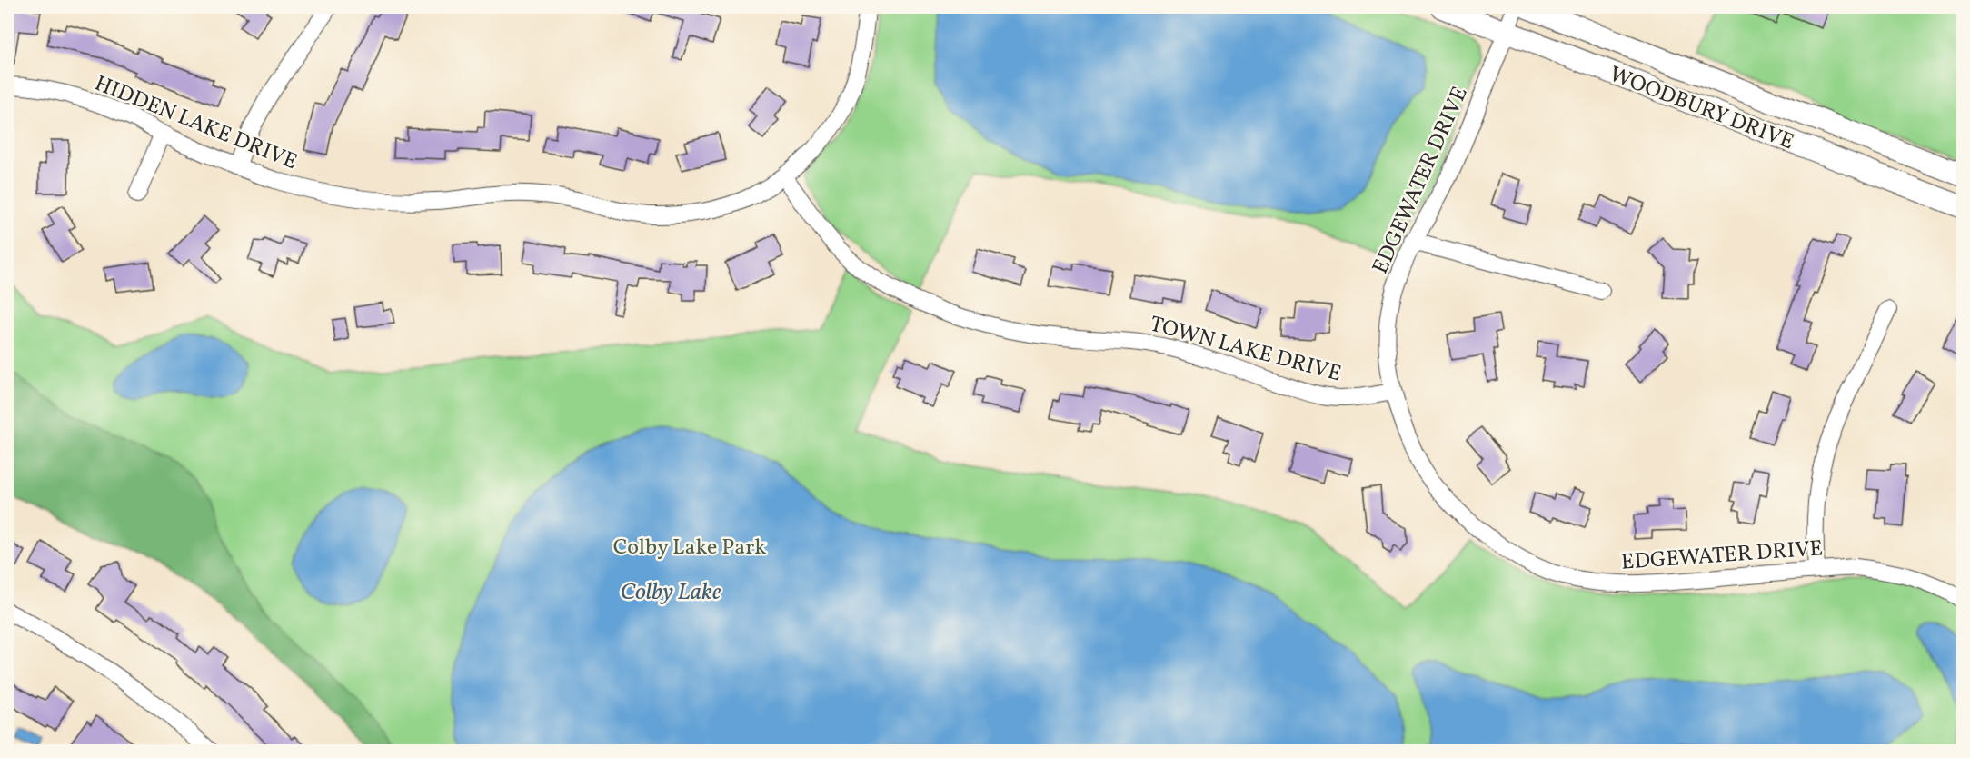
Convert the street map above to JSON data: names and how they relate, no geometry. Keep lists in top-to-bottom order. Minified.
{"streets":{"main road":["WOODBURY DRIVE"],"street":["HIDDEN LAKE DRIVE","EDGEWATER DRIVE","TOWN LAKE DRIVE"]},"crossings":[["WOODBURY DRIVE","EDGEWATER DRIVE"],["HIDDEN LAKE DRIVE","TOWN LAKE DRIVE"],["EDGEWATER DRIVE","TOWN LAKE DRIVE"]],"water":["Colby Lake"],"parks":["Colby Lake Park"]}
